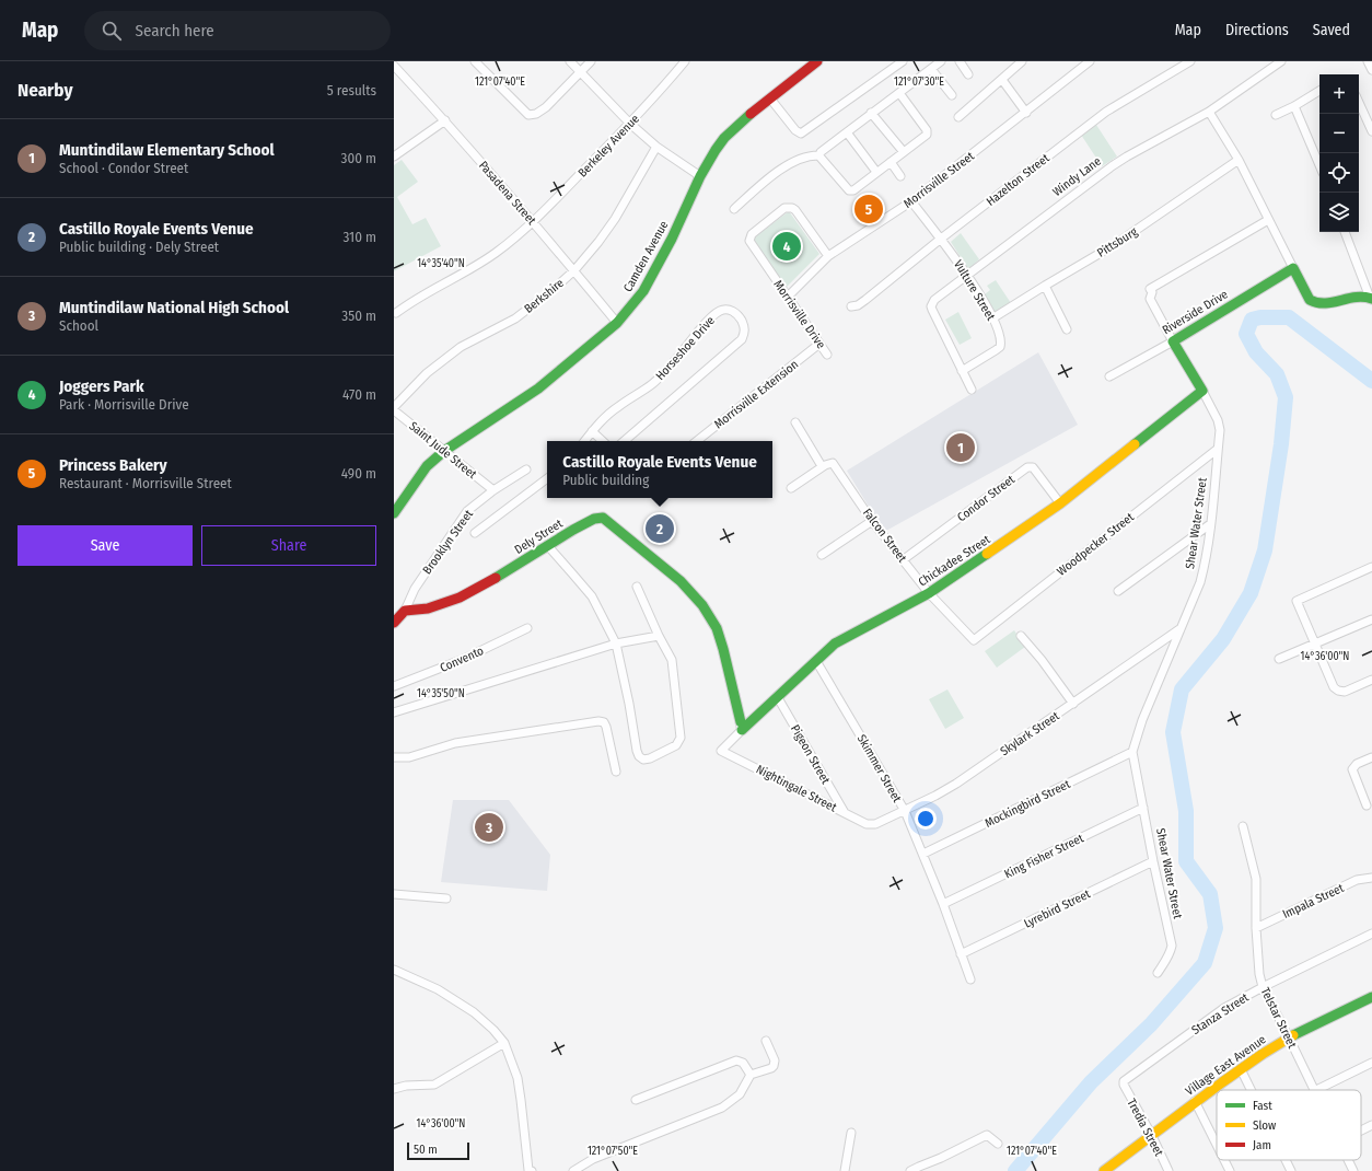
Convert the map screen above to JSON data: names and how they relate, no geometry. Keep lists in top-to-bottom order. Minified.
{"streets":{"street":["Berkeley Avenue","Windy Lane","Morrisville Street","Hazelton Street","Pasadena Street","Pittsburg","Camden Avenue","Vulture Street","Berkshire","Riverside Drive","Morrisville Drive","Horseshoe Drive","Morrisville Extension","Saint Jude Street","Condor Street","Shear Water Street","Falcon Street","Dely Street","Brooklyn Street","Woodpecker Street","Chickadee Street","Convento","Skylark Street","Pigeon Street","Skimmer Street","Nightingale Street","Mockingbird Street","King Fisher Street","Impala Street","Lyrebird Street","Stanza Street","Telstar Street","Village East Avenue","Tredia Street"]},"crossings":[["Berkeley Avenue","Pasadena Street"],["Windy Lane","Vulture Street"],["Morrisville Street","Vulture Street"],["Morrisville Street","Morrisville Drive"],["Hazelton Street","Vulture Street"],["Pasadena Street","Camden Avenue"],["Pasadena Street","Berkshire"],["Pittsburg","Vulture Street"],["Camden Avenue","Saint Jude Street"],["Berkshire","Saint Jude Street"],["Riverside Drive","Shear Water Street"],["Morrisville Drive","Morrisville Extension"],["Saint Jude Street","Brooklyn Street"],["Condor Street","Falcon Street"],["Condor Street","Chickadee Street"],["Shear Water Street","Woodpecker Street"],["Shear Water Street","Chickadee Street"],["Shear Water Street","Skylark Street"],["Shear Water Street","Mockingbird Street"],["Shear Water Street","King Fisher Street"],["Shear Water Street","Lyrebird Street"],["Falcon Street","Woodpecker Street"],["Falcon Street","Chickadee Street"],["Dely Street","Brooklyn Street"],["Dely Street","Chickadee Street"],["Chickadee Street","Pigeon Street"],["Chickadee Street","Skimmer Street"],["Chickadee Street","Nightingale Street"],["Skylark Street","Skimmer Street"],["Skylark Street","Nightingale Street"],["Pigeon Street","Nightingale Street"],["Skimmer Street","Mockingbird Street"],["Skimmer Street","King Fisher Street"],["Skimmer Street","Lyrebird Street"],["Impala Street","Telstar Street"],["Stanza Street","Telstar Street"],["Stanza Street","Tredia Street"],["Telstar Street","Village East Avenue"],["Village East Avenue","Tredia Street"]],"legend":["Fast","Slow","Jam"],"scale_bar":"50 m","page":{"header":"Map","search":"Search here","nav":["Map","Directions","Saved"],"heading":["Nearby","5 results"],"map_buttons":["+","−"],"list":[{"mark":"1","name":"Muntindilaw Elementary School","note":"School · Condor Street","value":"300 m"},{"mark":"2","name":"Castillo Royale Events Venue","note":"Public building · Dely Street","value":"310 m"},{"mark":"3","name":"Muntindilaw National High School","note":"School","value":"350 m"},{"mark":"4","name":"Joggers Park","note":"Park · Morrisville Drive","value":"470 m"},{"mark":"5","name":"Princess Bakery","note":"Restaurant · Morrisville Street","value":"490 m"}],"pins":["5","4","1","2","3"],"popup":["Castillo Royale Events Venue","Public building"],"buttons":["Save","Share"],"scale":"50 m"},"coordinates":["121°07'40\"E","121°07'30\"E","14°35'40\"N","14°36'00\"N","14°35'50\"N","121°07'50\"E"]}
